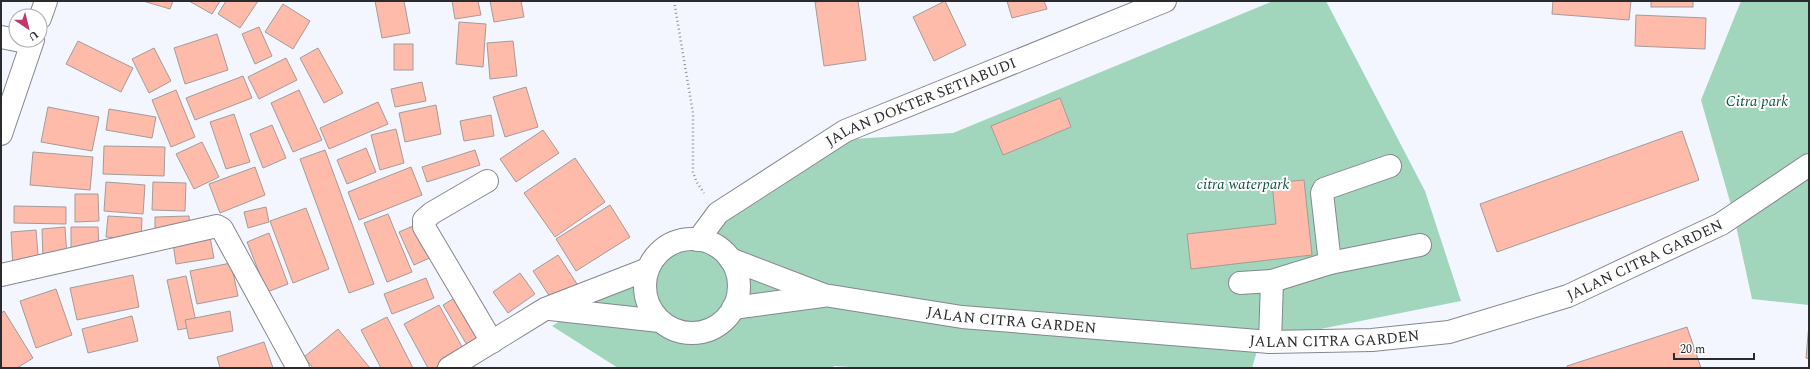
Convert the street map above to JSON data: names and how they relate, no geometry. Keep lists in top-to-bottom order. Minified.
{"streets":{"street":["JALAN DOKTER SETIABUDI","JALAN CITRA GARDEN"]},"crossings":[["JALAN DOKTER SETIABUDI","JALAN CITRA GARDEN"]],"parks":["Citra park","citra waterpark"],"scale_bar":"20 m","north":"bottom right"}
